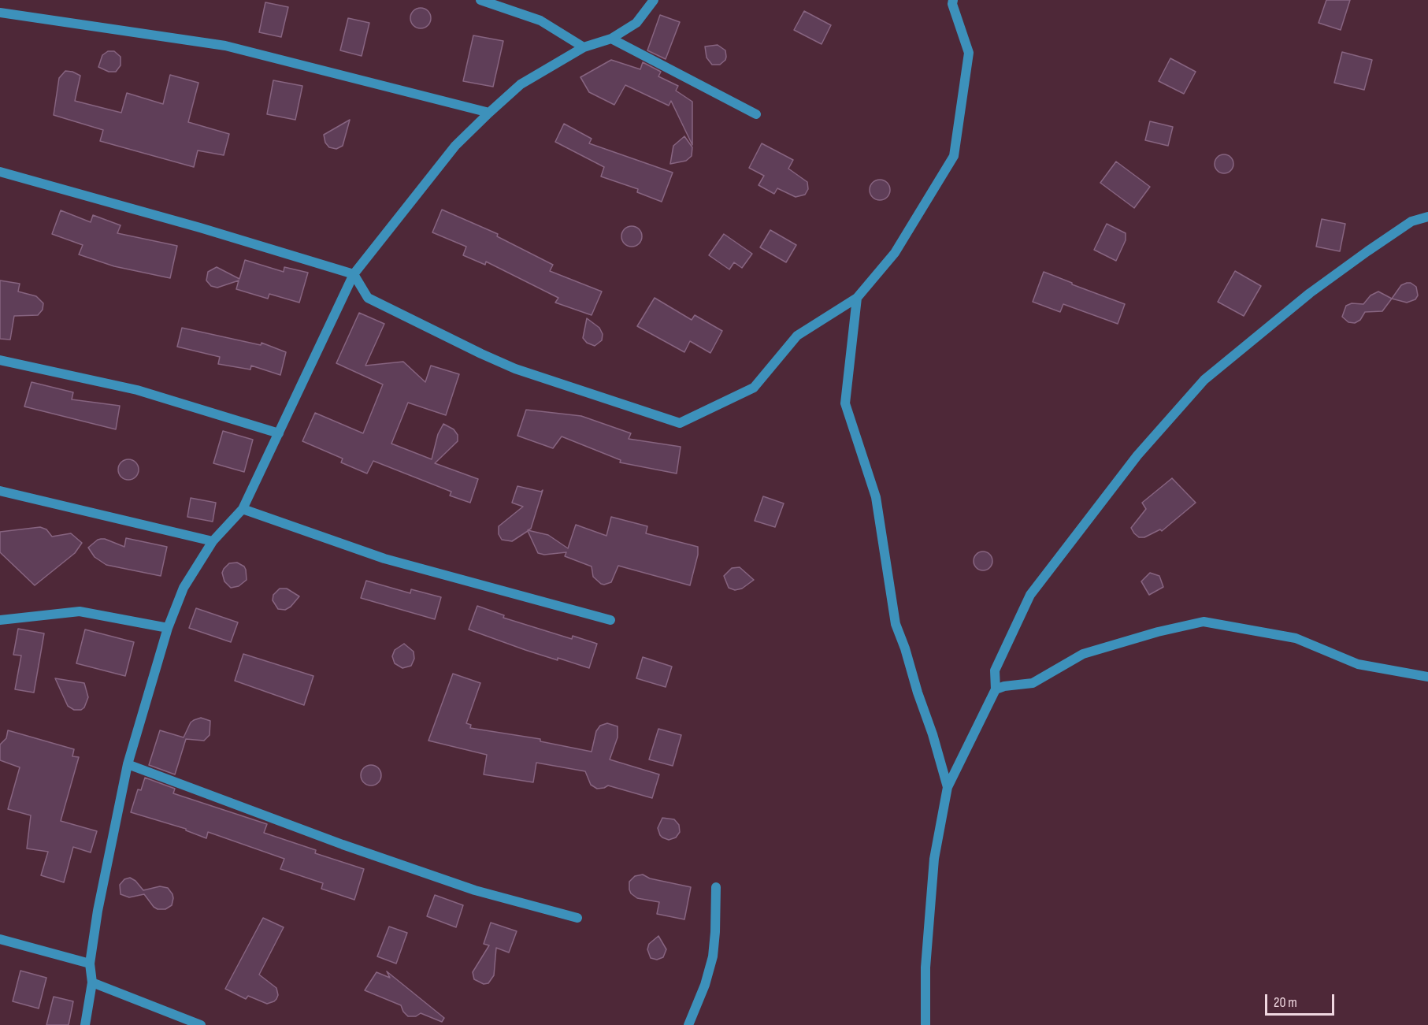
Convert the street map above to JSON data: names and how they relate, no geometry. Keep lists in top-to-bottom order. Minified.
{"scale_bar":"20 m"}
